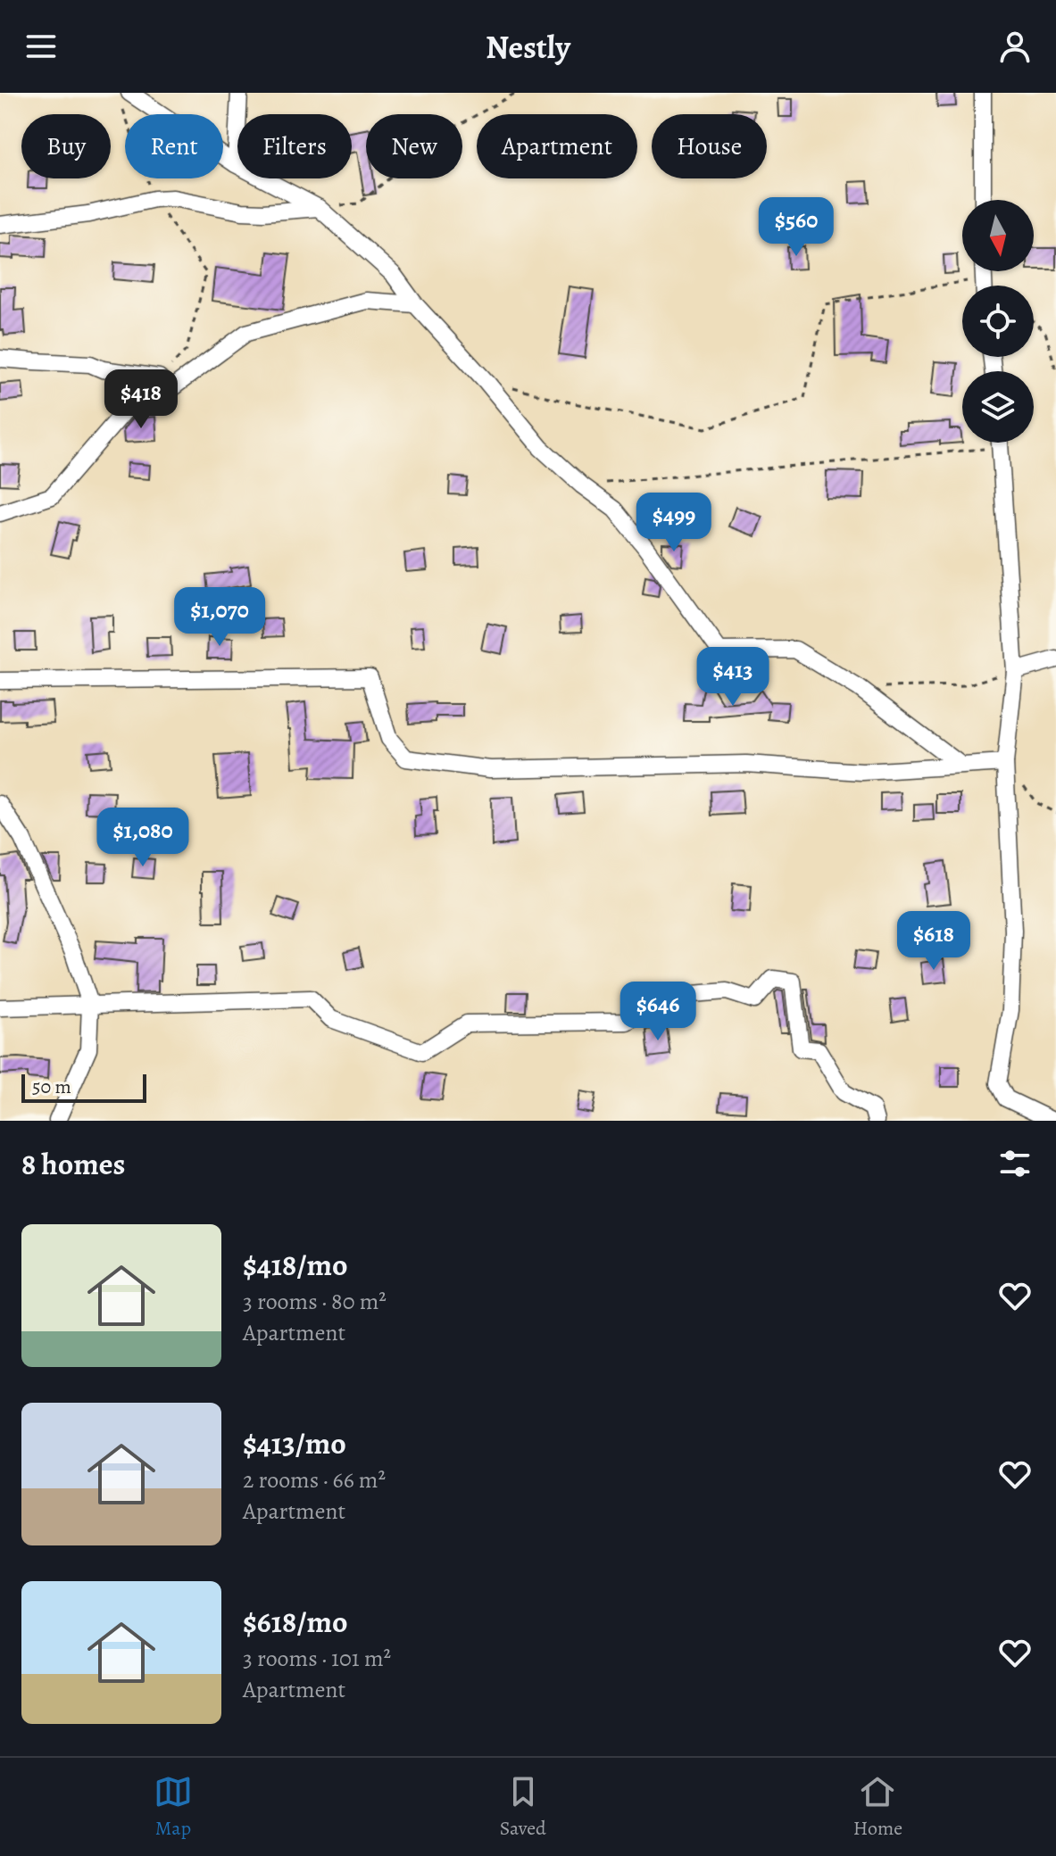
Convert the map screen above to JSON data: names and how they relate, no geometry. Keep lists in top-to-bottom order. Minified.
{"scale_bar":"50 m","north":"bottom","page":{"header":"Nestly","chip":["Buy","Rent","Filters","New","Apartment","House"],"price":["$560","$418","$499","$1,070","$413","$1,080","$618","$646"],"scale":"50 m","heading":"8 homes","list":[{"name":"$418/mo","note":"3 rooms · 80 m² · Apartment"},{"name":"$413/mo","note":"2 rooms · 66 m² · Apartment"},{"name":"$618/mo","note":"3 rooms · 101 m² · Apartment"}],"tabs":["Map","Saved","Home"]}}
